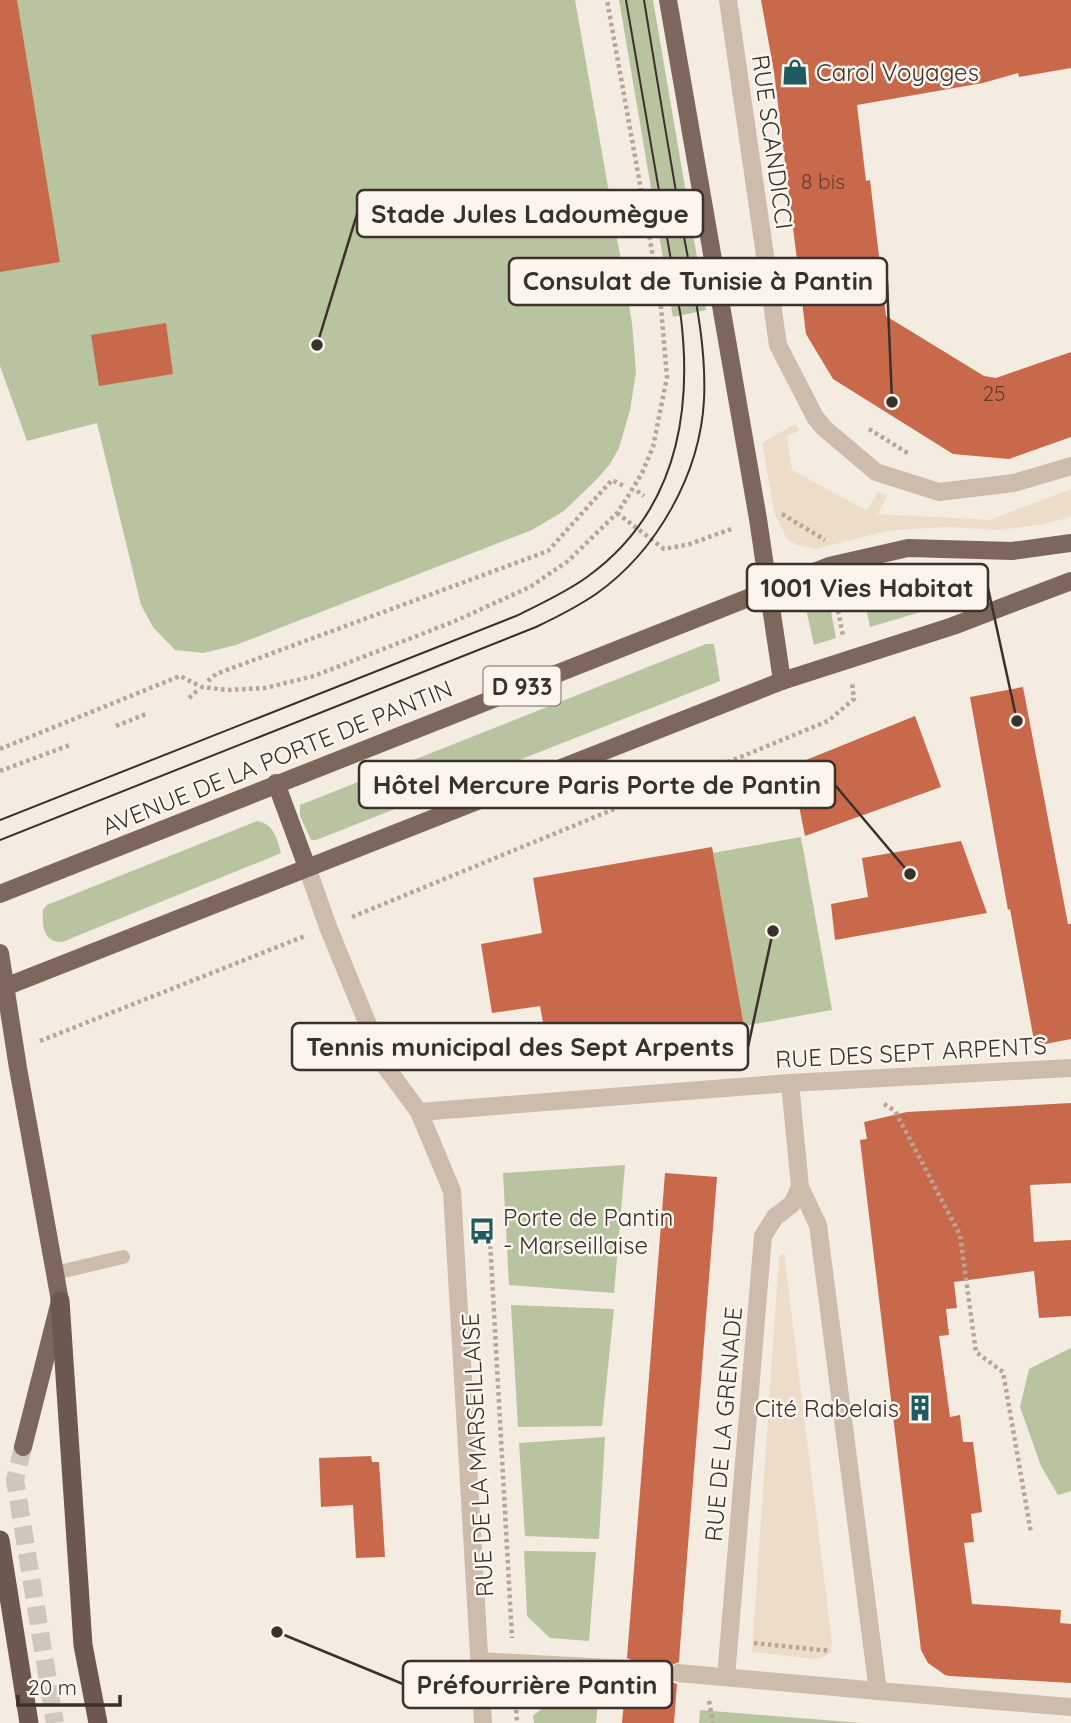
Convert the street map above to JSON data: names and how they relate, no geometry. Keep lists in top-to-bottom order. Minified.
{"streets":{"main road":["D 933","AVENUE DE LA PORTE DE PANTIN"],"street":["RUE SCANDICCI","RUE DES SEPT ARPENTS","RUE DE LA GRENADE","RUE DE LA MARSEILLAISE"]},"crossings":[["D 933","AVENUE DE LA PORTE DE PANTIN"],["RUE DES SEPT ARPENTS","RUE DE LA MARSEILLAISE"]],"places":{"shop":["Carol Voyages"],"other":["Stade Jules Ladoumègue","Consulat de Tunisie à Pantin","1001 Vies Habitat","Hôtel Mercure Paris Porte de Pantin","Tennis municipal des Sept Arpents","Préfourrière Pantin"],"bus stop":["Porte de Pantin - Marseillaise"],"building":["Cité Rabelais"]},"house_numbers":["8 bis","25"],"scale_bar":"20 m"}
